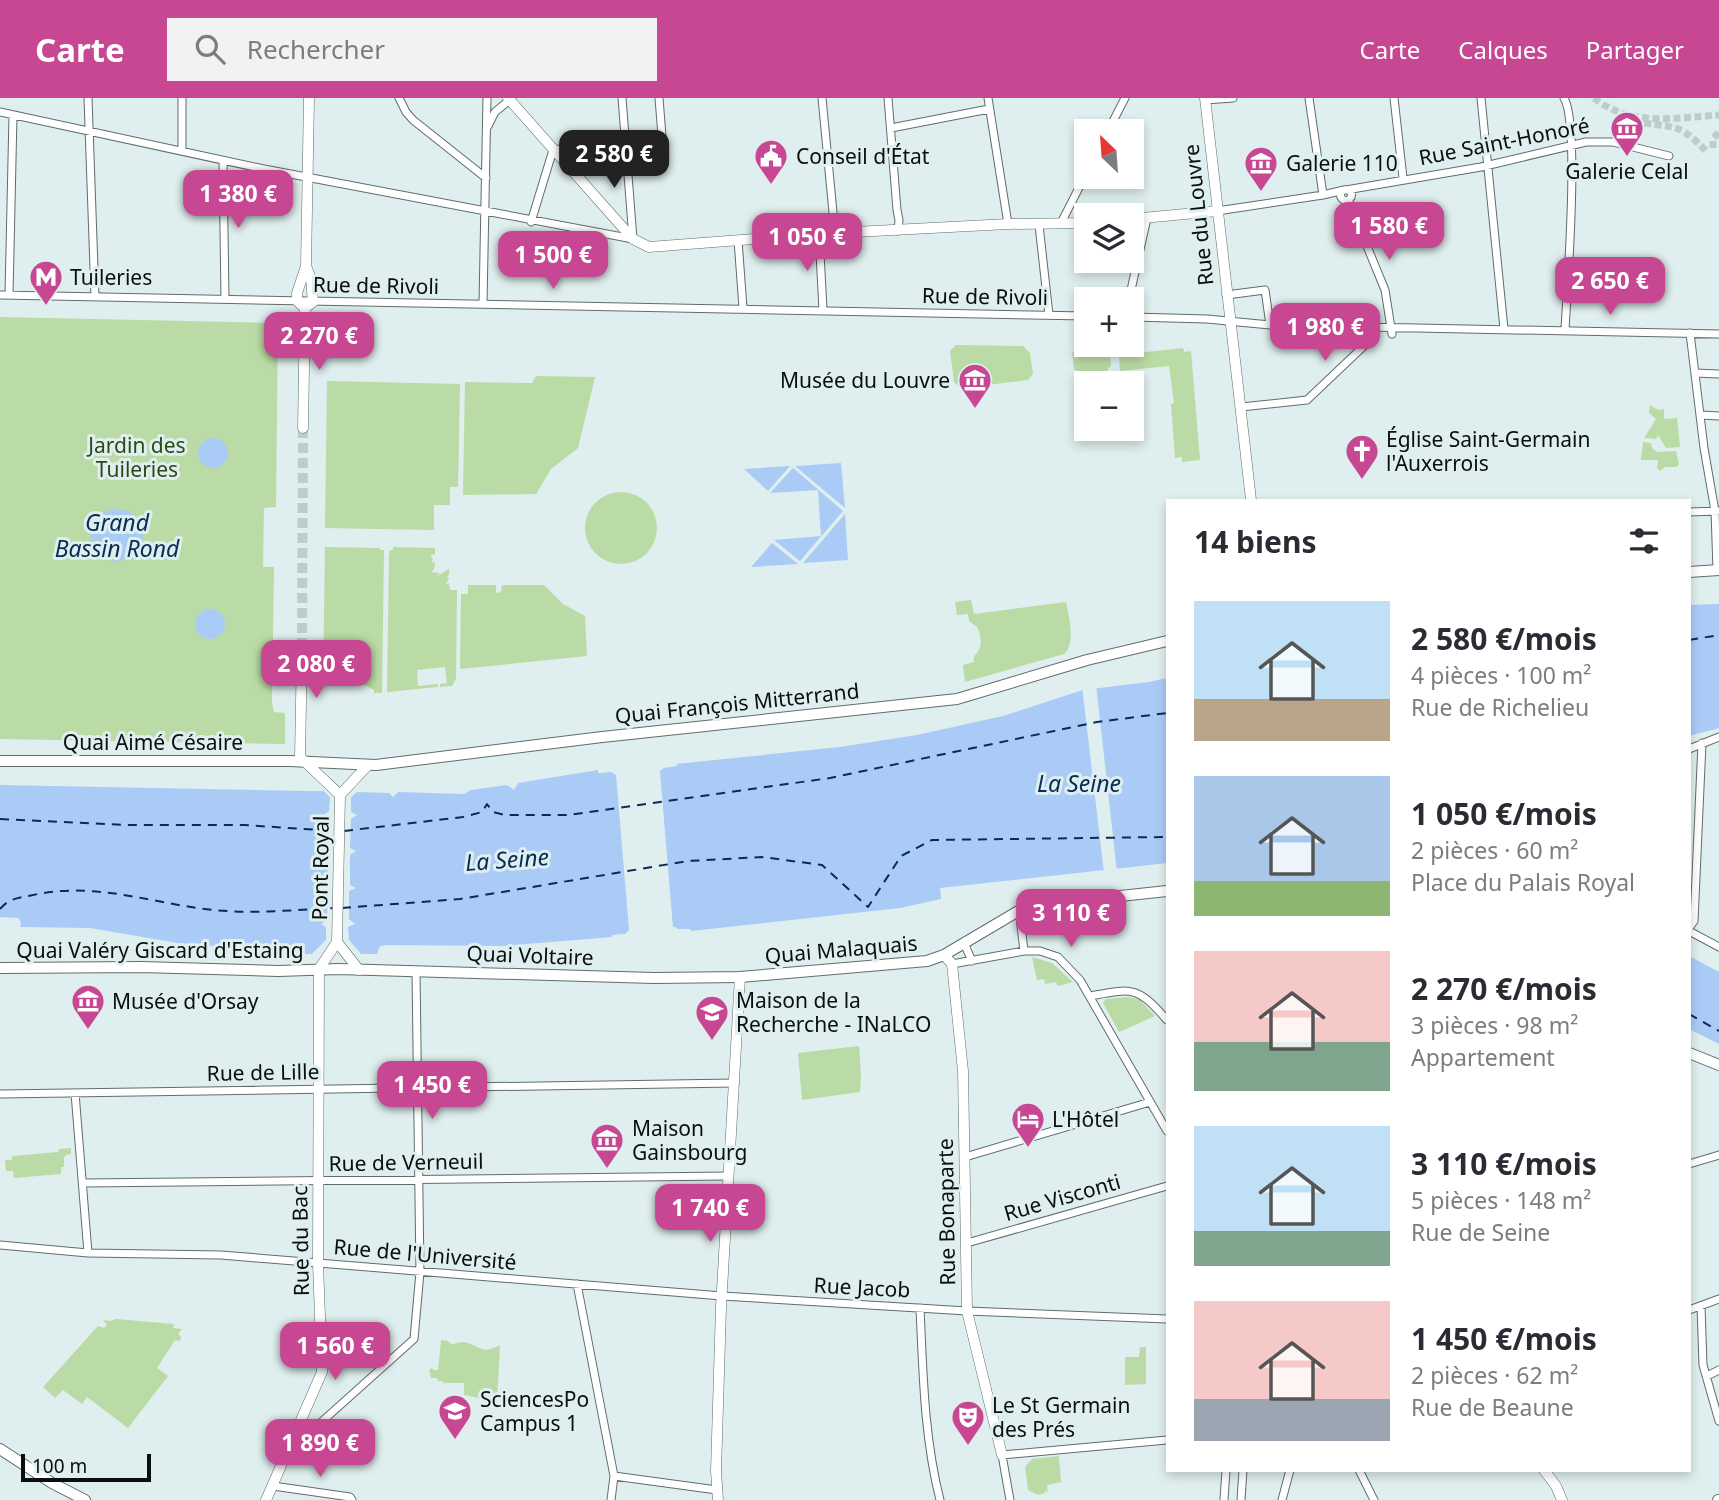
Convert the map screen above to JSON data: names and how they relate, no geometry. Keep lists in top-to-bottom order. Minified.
{"streets":{"main road":["Quai François Mitterrand","Quai Aimé Césaire","Quai Malaquais","Quai Valéry Giscard d'Estaing","Quai Voltaire"],"street":["Rue Saint-Honoré","Rue du Louvre","Rue de Rivoli","Pont Royal","Rue de Lille","Rue de Verneuil","Rue Visconti","Rue Bonaparte","Rue du Bac","Rue de l'Université","Rue Jacob"]},"crossings":[["Rue Saint-Honoré","Rue du Louvre"],["Quai François Mitterrand","Quai Aimé Césaire"],["Quai François Mitterrand","Pont Royal"],["Quai Aimé Césaire","Pont Royal"],["Pont Royal","Quai Valéry Giscard d'Estaing"],["Pont Royal","Quai Voltaire"],["Pont Royal","Rue du Bac"],["Quai Malaquais","Quai Voltaire"],["Quai Malaquais","Rue Bonaparte"],["Quai Valéry Giscard d'Estaing","Quai Voltaire"],["Quai Valéry Giscard d'Estaing","Rue du Bac"],["Quai Voltaire","Rue du Bac"],["Rue de Lille","Rue du Bac"],["Rue de Verneuil","Rue du Bac"],["Rue Visconti","Rue Bonaparte"],["Rue Bonaparte","Rue Jacob"],["Rue du Bac","Rue de l'Université"],["Rue de l'Université","Rue Jacob"]],"water":["Grand Bassin Rond","La Seine"],"parks":["Jardin des Tuileries"],"places":{"museum":["Galerie Celal","Galerie 110","Musée du Louvre","Musée d'Orsay","Maison Gainsbourg"],"public building":["Conseil d'État"],"metro station":["Tuileries"],"church":["Église Saint-Germain l'Auxerrois"],"school or university":["Maison de la Recherche - INaLCO","SciencesPo Campus 1"],"hotel":["L'Hôtel"],"theatre":["Le St Germain des Prés"]},"scale_bar":"100 m","north":"top left","page":{"header":"Carte","search":"Rechercher","nav":["Carte","Calques","Partager"],"map_buttons":["+","−"],"price":["2 580 €","1 380 €","1 580 €","1 050 €","1 500 €","2 650 €","1 980 €","2 270 €","2 080 €","3 110 €","1 450 €","1 740 €","1 560 €","1 890 €"],"heading":"14 biens","list":[{"name":"2 580 €/mois","note":"4 pièces · 100 m² · Rue de Richelieu"},{"name":"1 050 €/mois","note":"2 pièces · 60 m² · Place du Palais Royal"},{"name":"2 270 €/mois","note":"3 pièces · 98 m² · Appartement"},{"name":"3 110 €/mois","note":"5 pièces · 148 m² · Rue de Seine"},{"name":"1 450 €/mois","note":"2 pièces · 62 m² · Rue de Beaune"}],"scale":"100 m"}}
